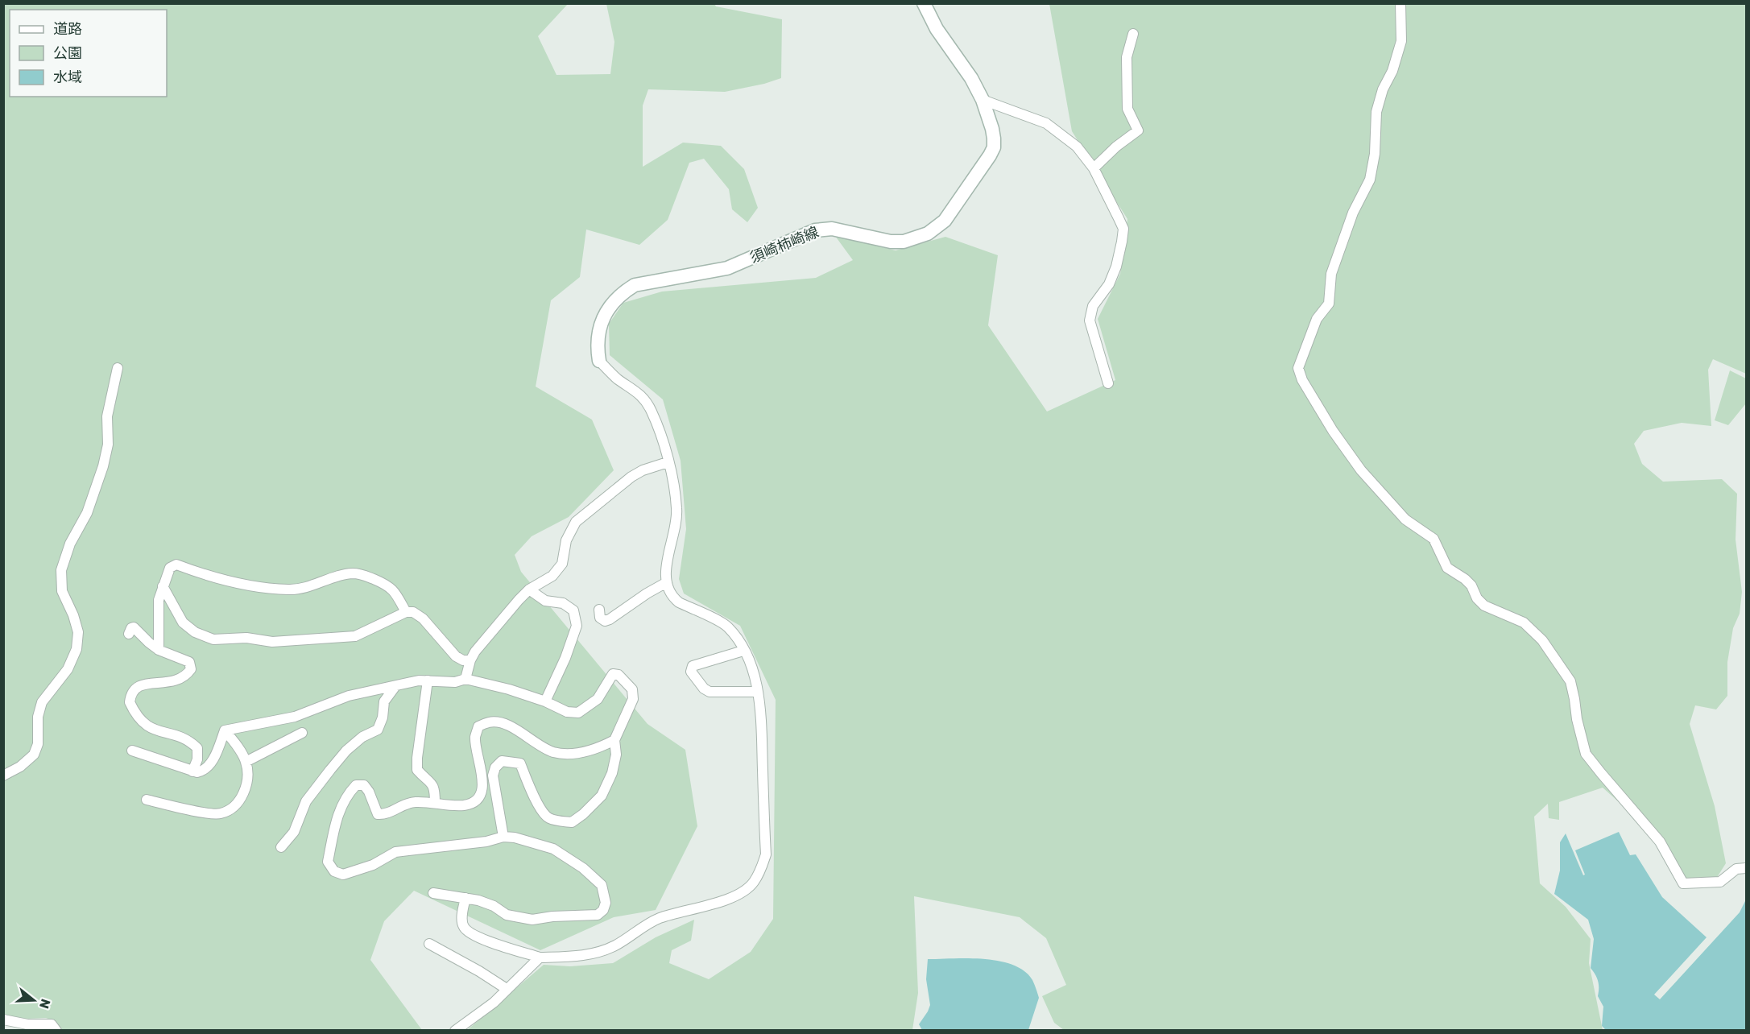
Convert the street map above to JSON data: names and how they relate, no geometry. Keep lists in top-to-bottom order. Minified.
{"streets":{"main road":["須崎柿崎線"]},"legend":["道路","公園","水域"],"north":"right"}
